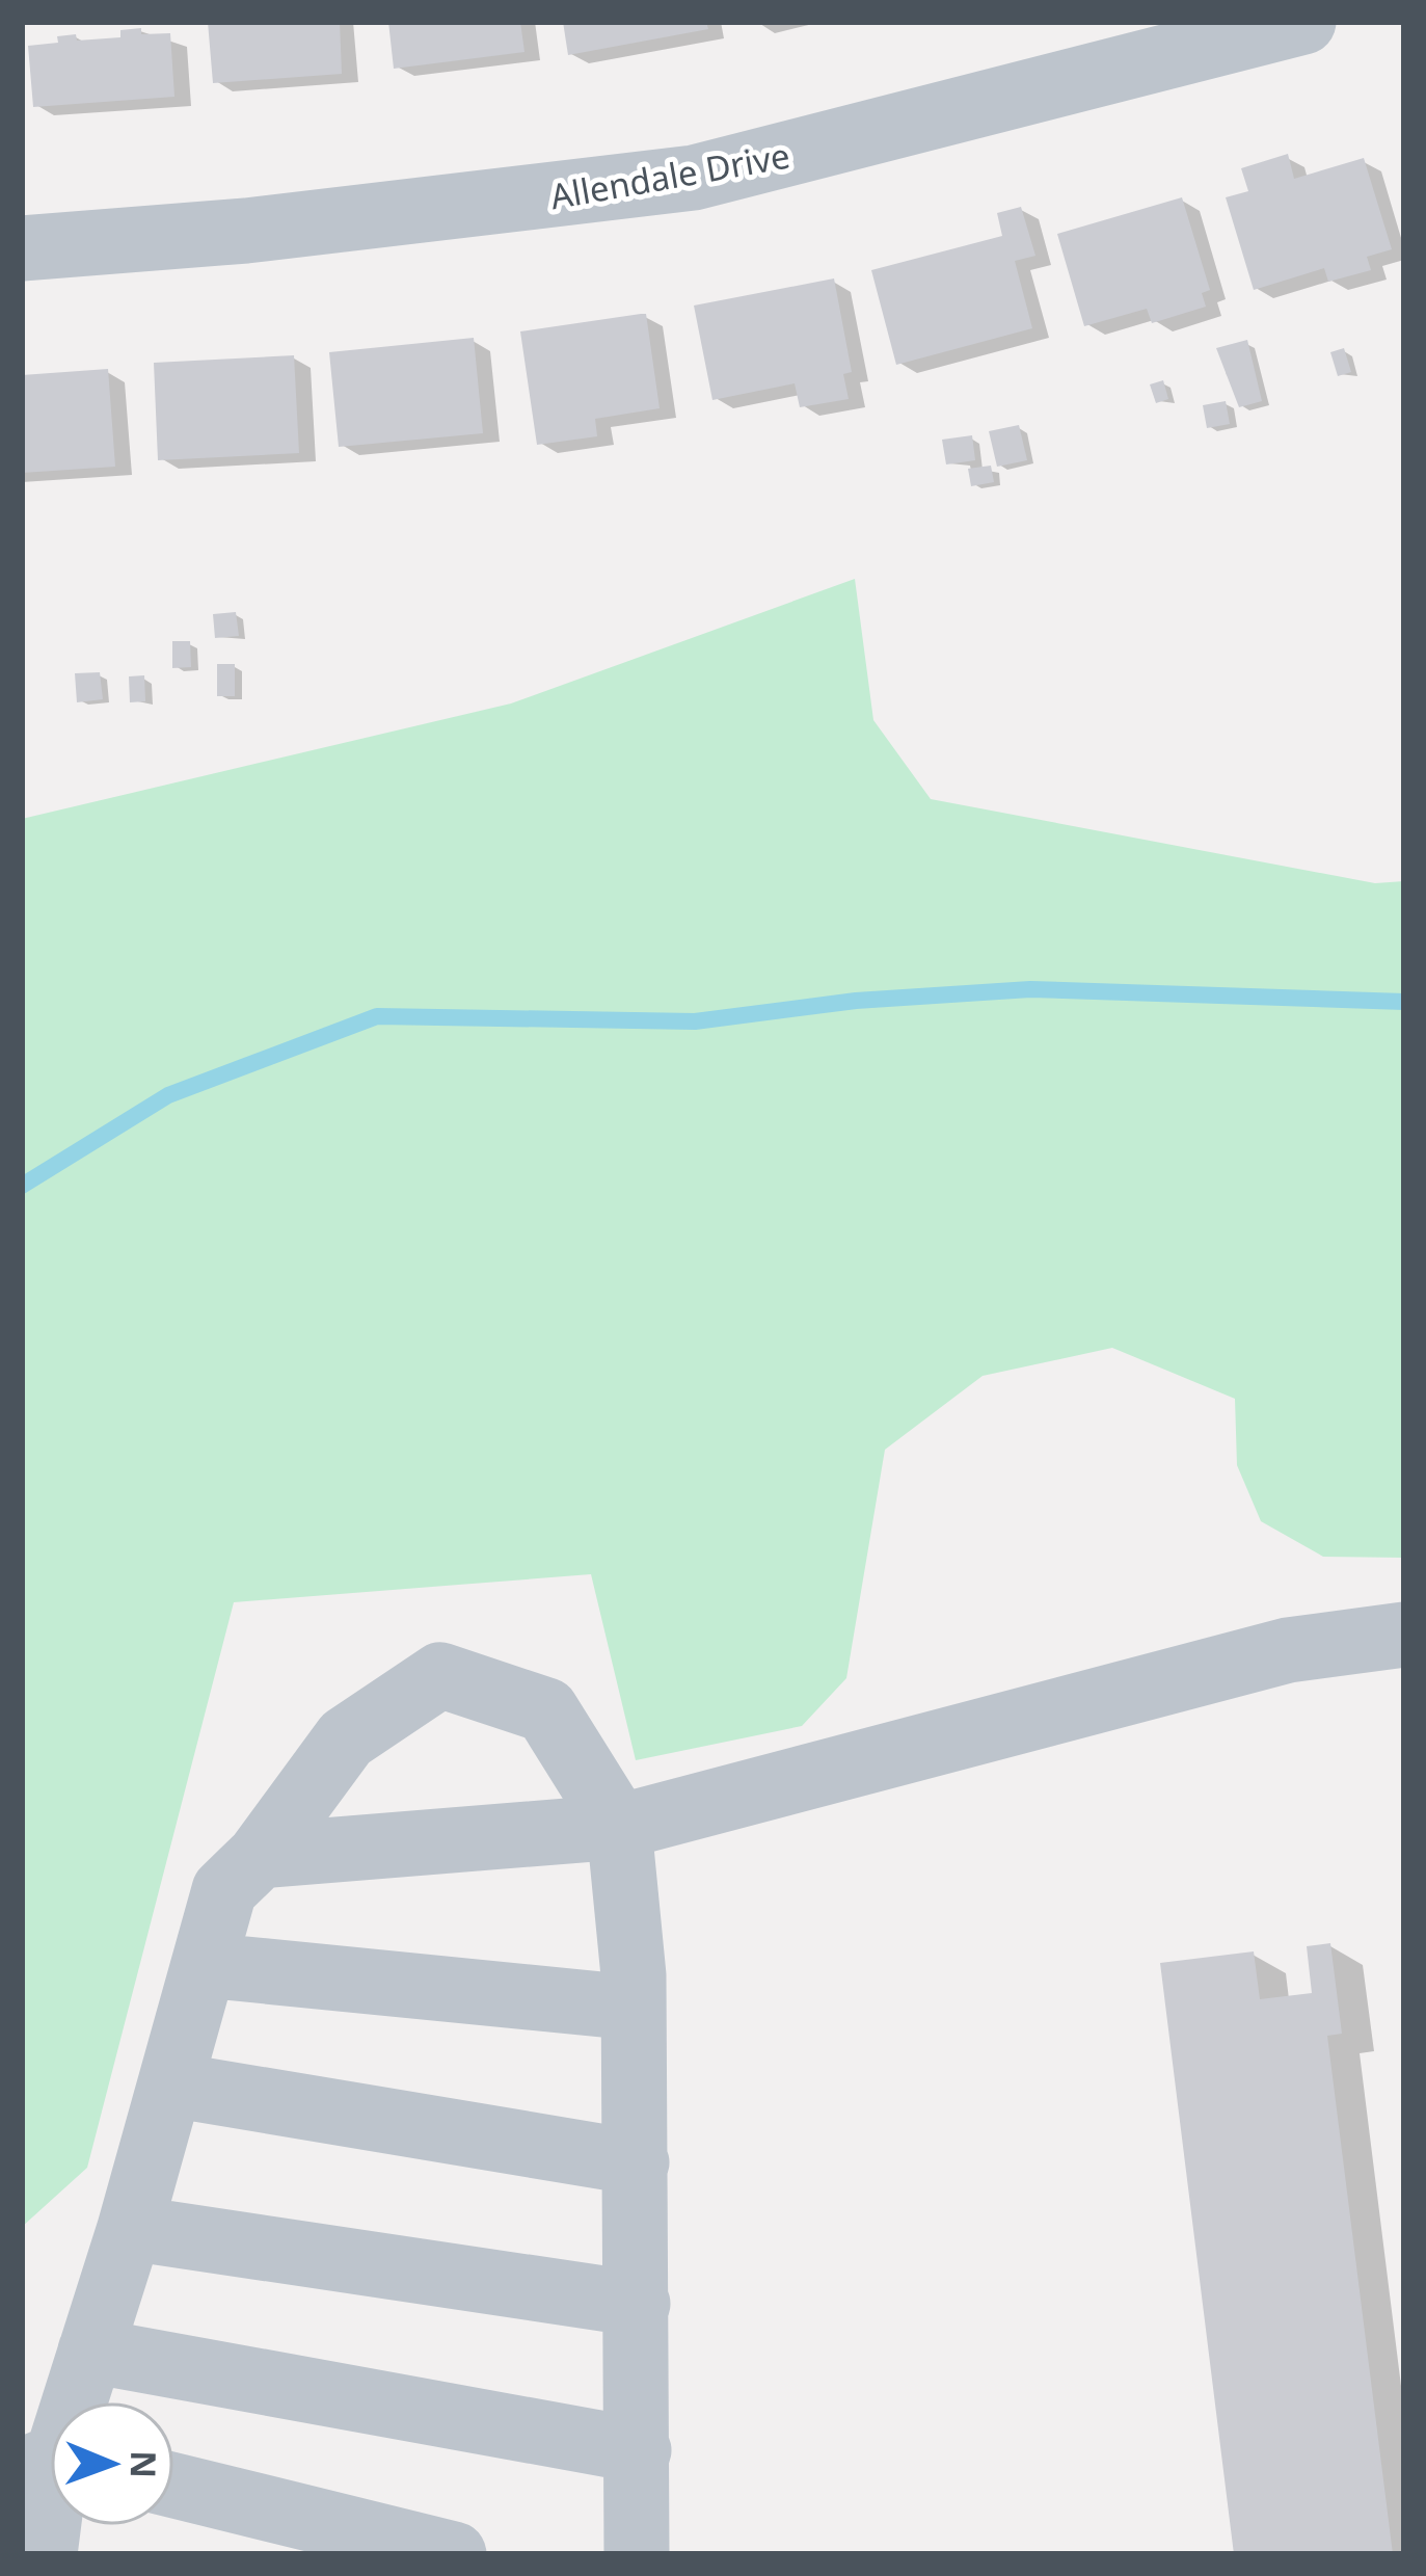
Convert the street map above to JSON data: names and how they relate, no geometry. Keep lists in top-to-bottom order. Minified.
{"streets":{"street":["Allendale Drive"]},"north":"right"}
